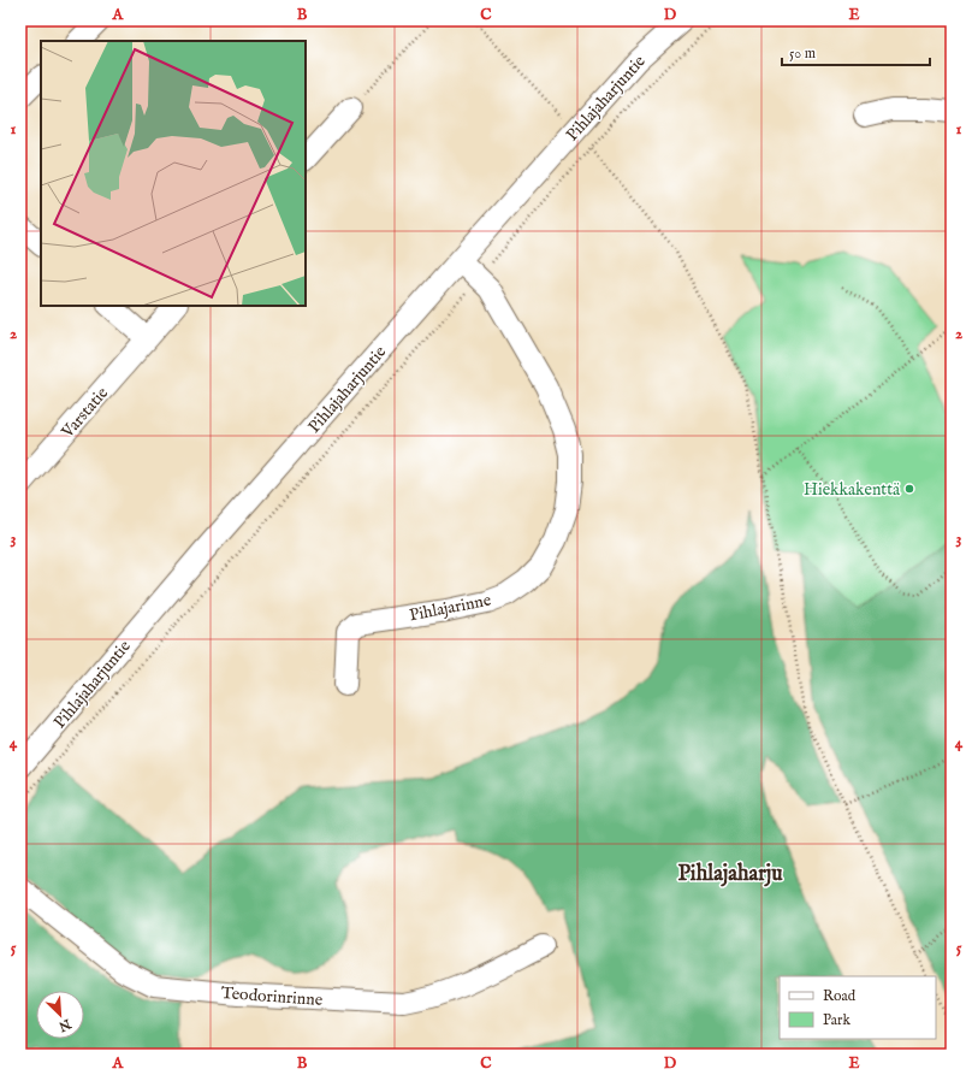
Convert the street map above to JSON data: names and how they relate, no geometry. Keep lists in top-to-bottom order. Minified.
{"streets":{"street":["Pihlajaharjuntie","Varstatie","Pihlajarinne","Teodorinrinne"]},"crossings":[["Pihlajaharjuntie","Pihlajarinne"]],"districts":["Pihlajaharju"],"places":["Hiekkakenttä"],"legend":["Road","Park"],"scale_bar":"50 m","north":"bottom right","grid":{"columns":["A","B","C","D","E"],"rows":["1","2","3","4","5"]}}
